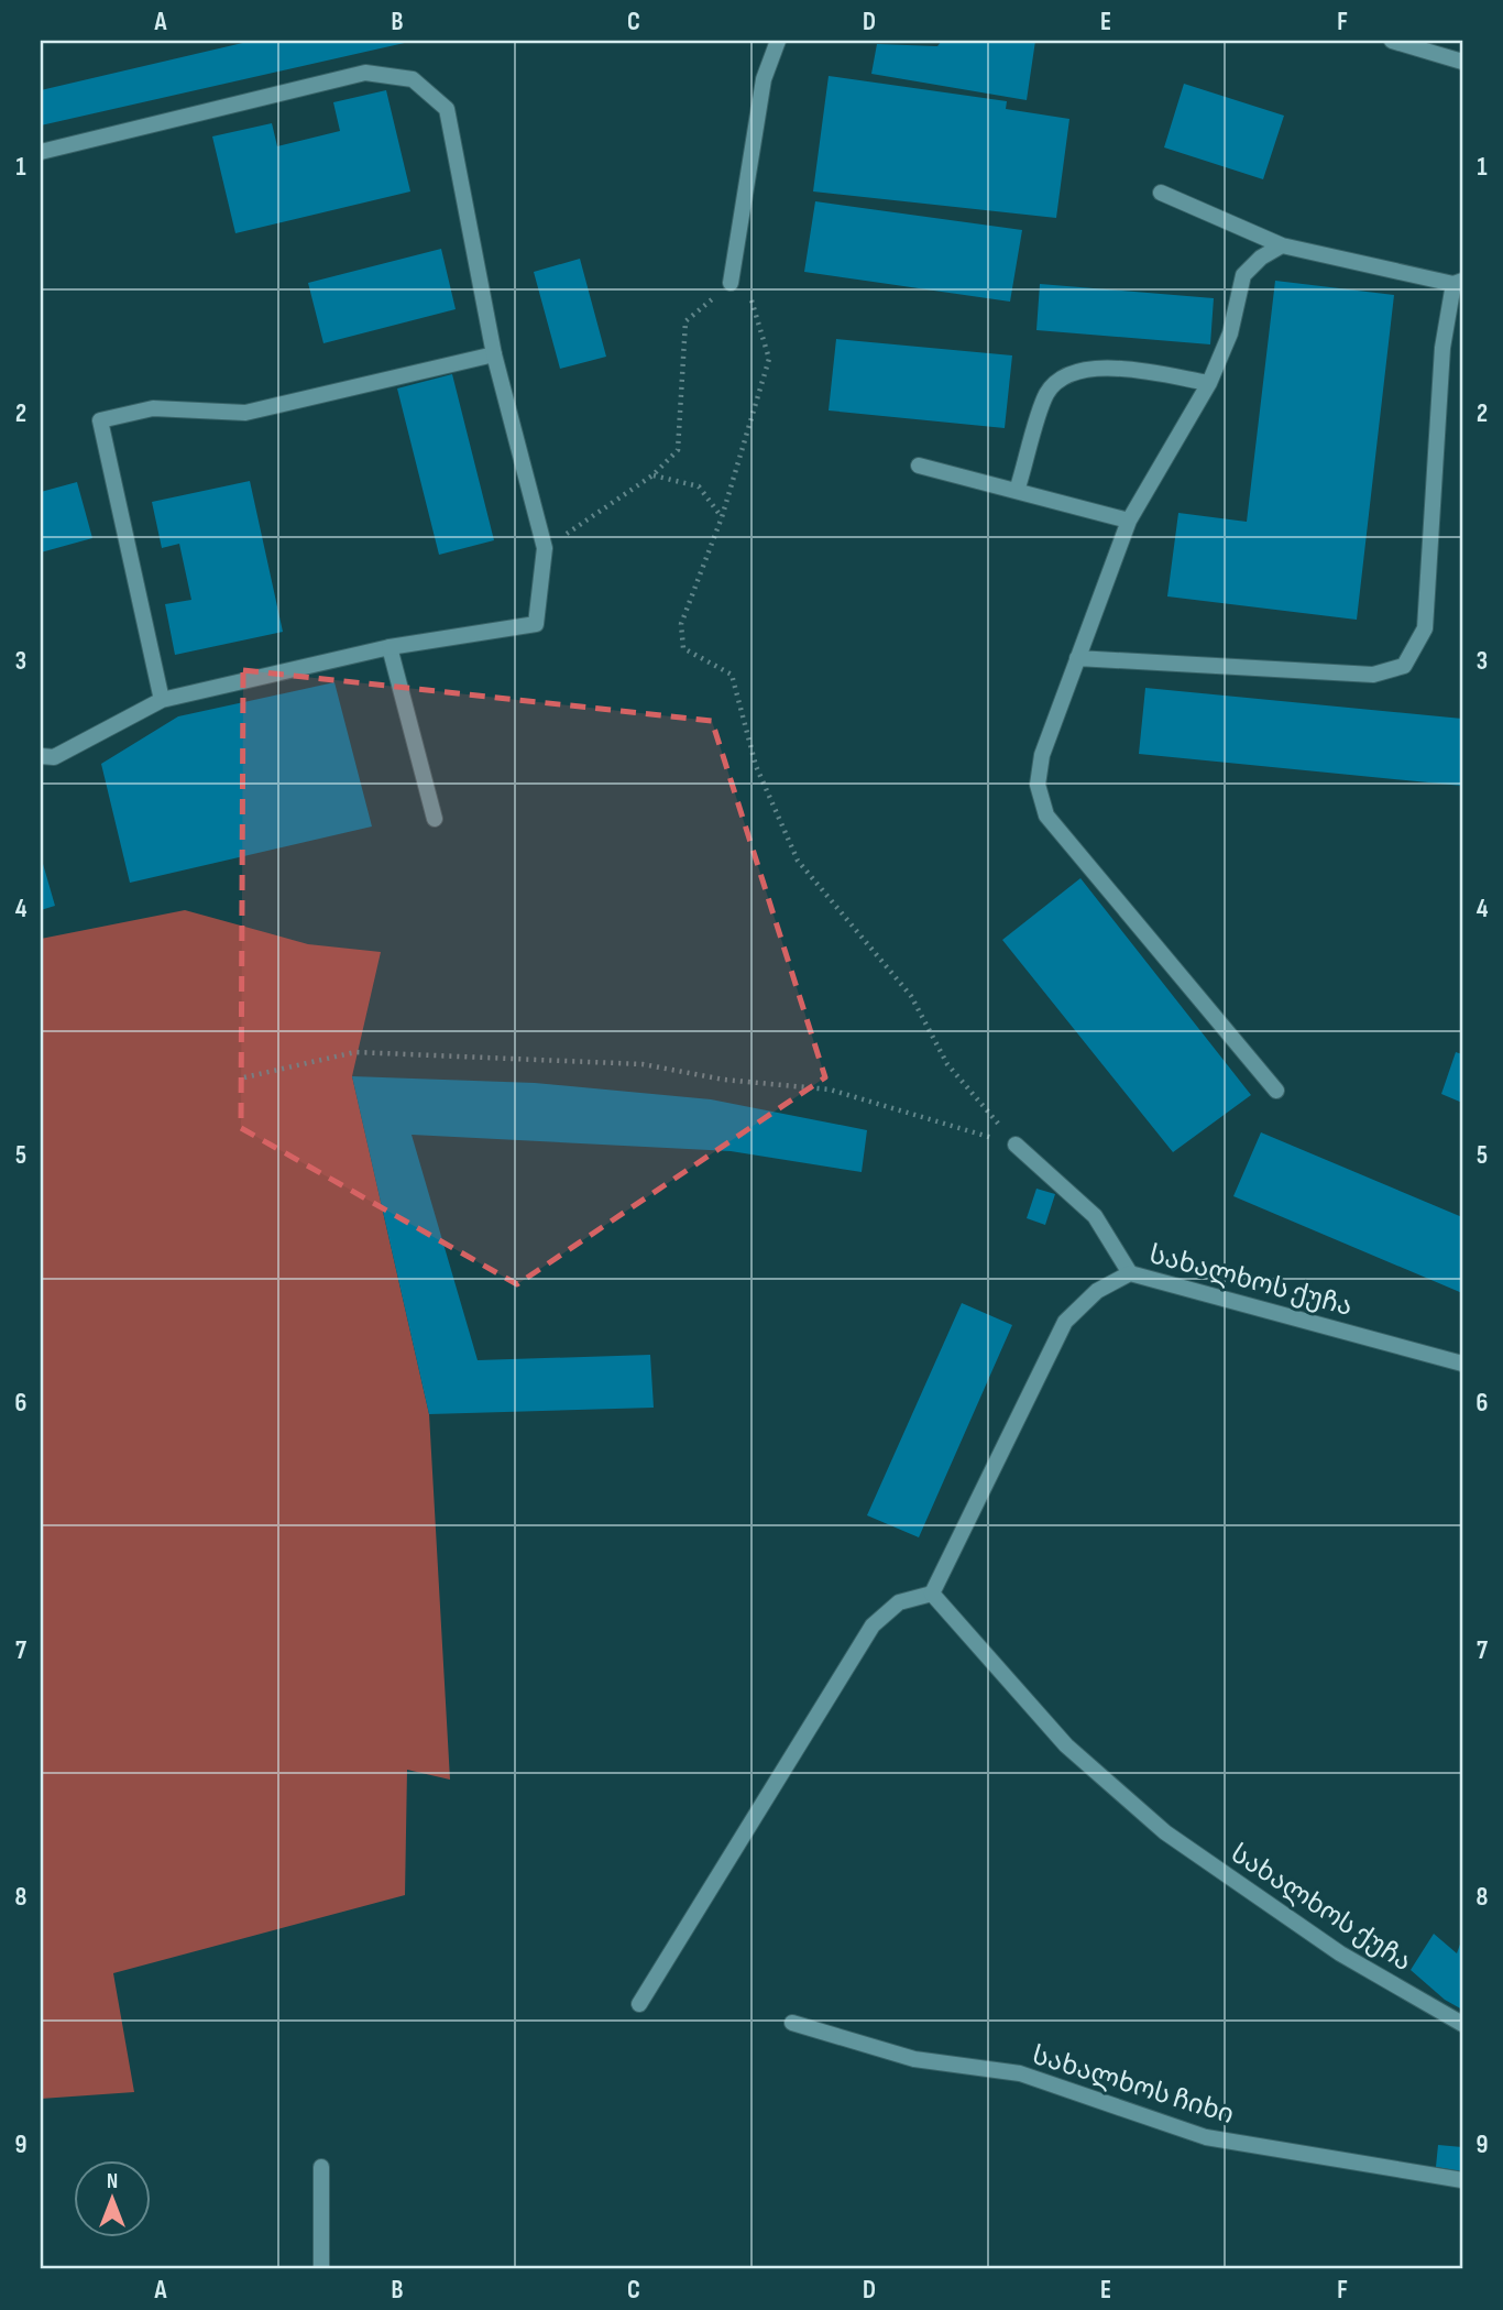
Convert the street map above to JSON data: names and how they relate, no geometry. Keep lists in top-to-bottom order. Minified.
{"streets":{"street":["სახალხოს ქუჩა","სახალხოს ჩიხი"]},"north":"top","grid":{"columns":["A","B","C","D","E","F"],"rows":["1","2","3","4","5","6","7","8","9"]}}
